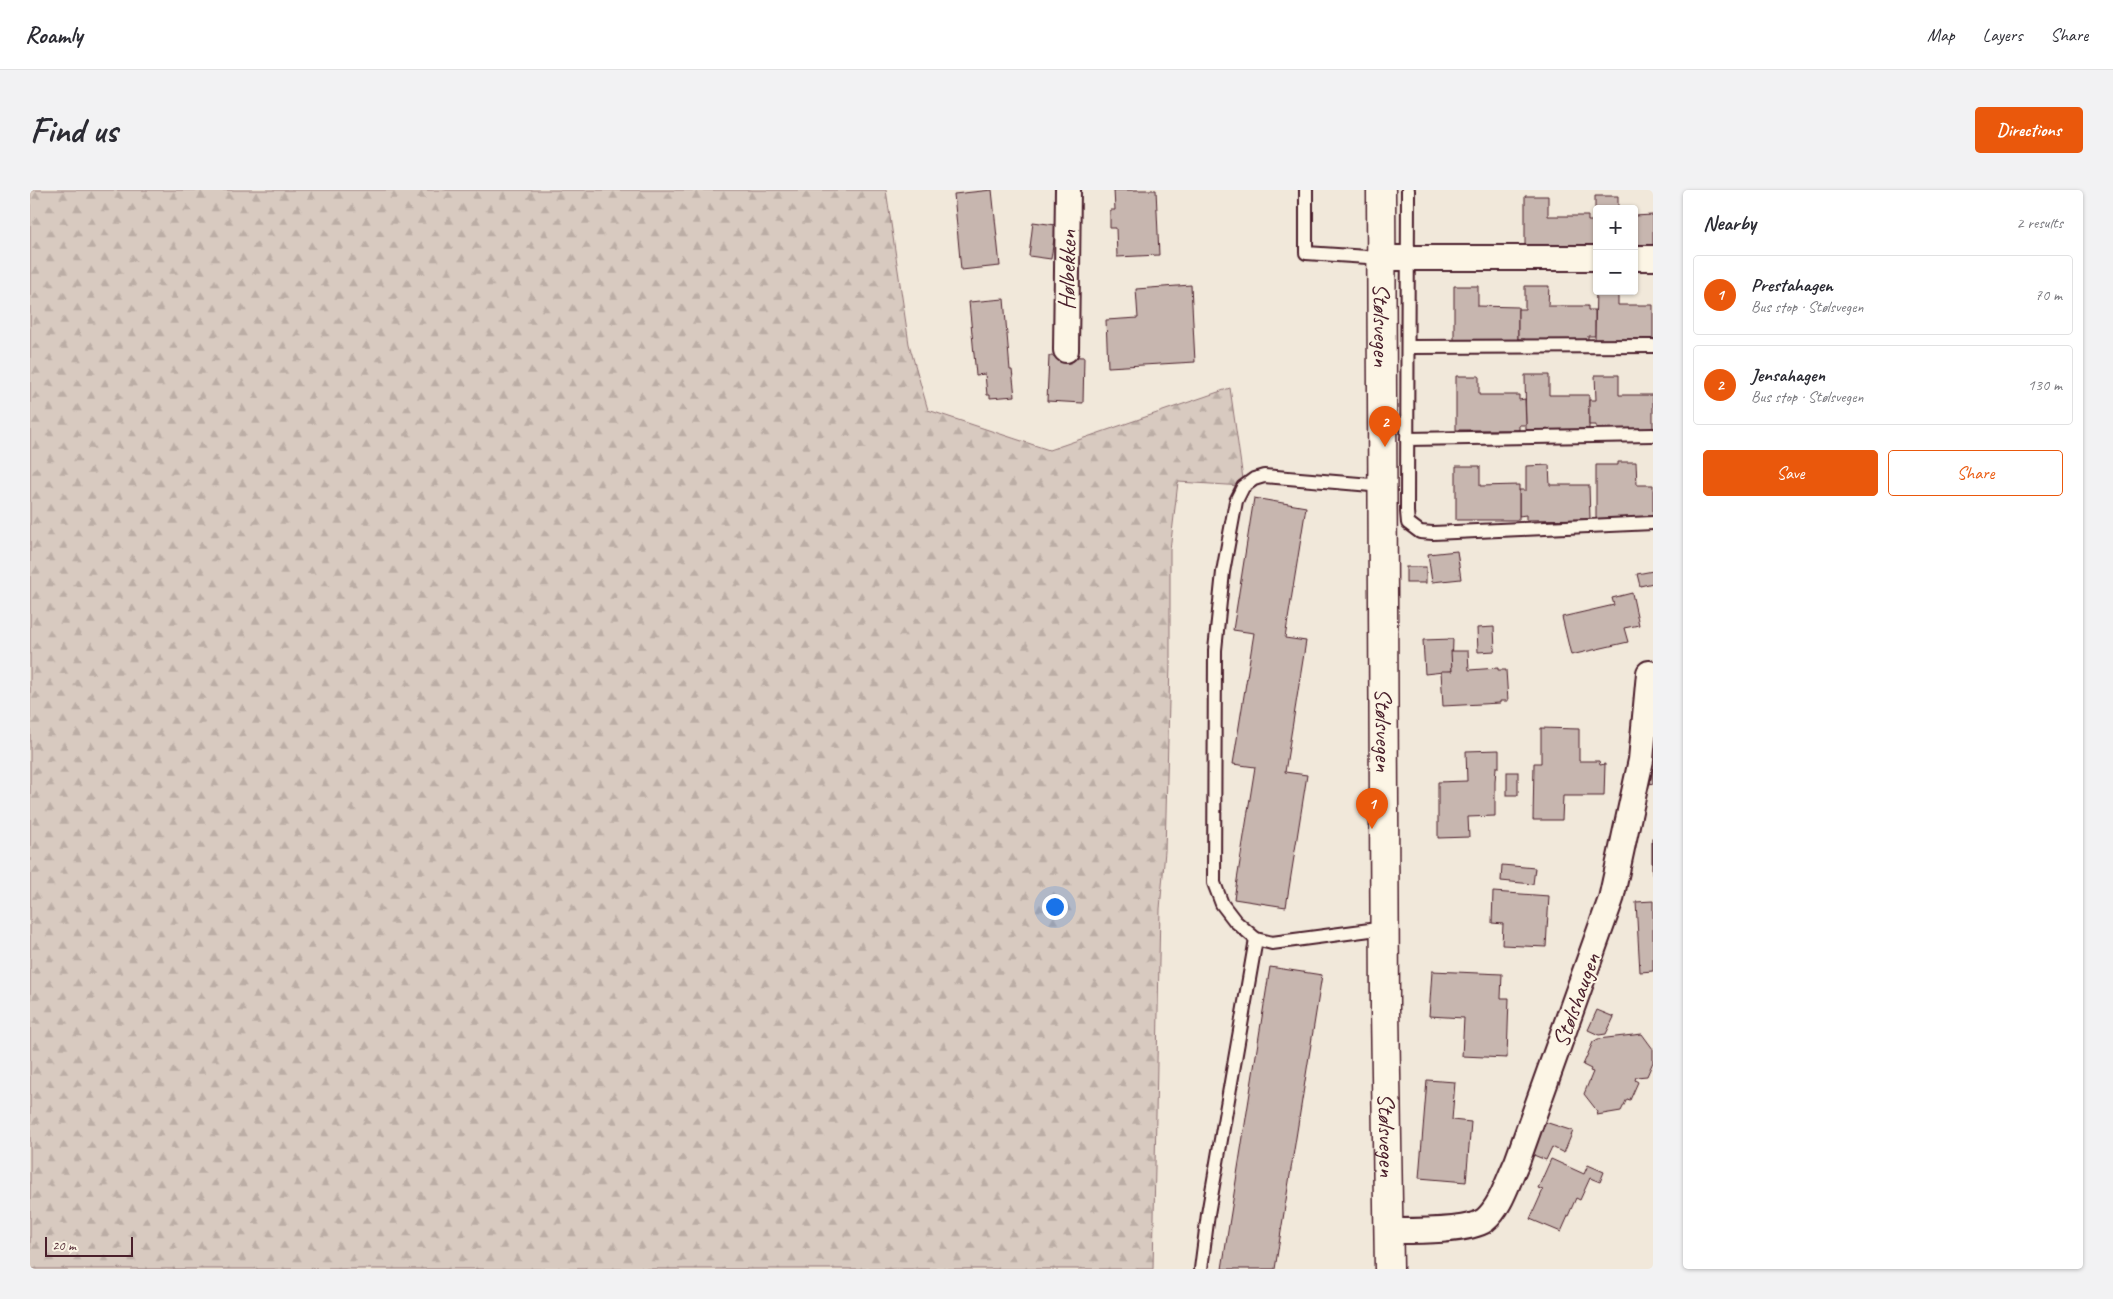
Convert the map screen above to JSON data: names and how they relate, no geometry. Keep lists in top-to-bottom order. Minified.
{"streets":{"street":["Hølbekken","Stølsvegen","Stølshaugen"]},"crossings":[["Stølsvegen","Stølshaugen"]],"scale_bar":"20 m","page":{"header":"Roamly","nav":["Map","Layers","Share"],"buttons":["Directions",["Save","Share"]],"title":"Find us","heading":["Nearby","2 results"],"map_buttons":["+","−"],"list":[{"mark":"1","name":"Prestahagen","note":"Bus stop · Stølsvegen","value":"70 m"},{"mark":"2","name":"Jensahagen","note":"Bus stop · Stølsvegen","value":"130 m"}],"pins":["2","1"],"scale":"20 m"}}
